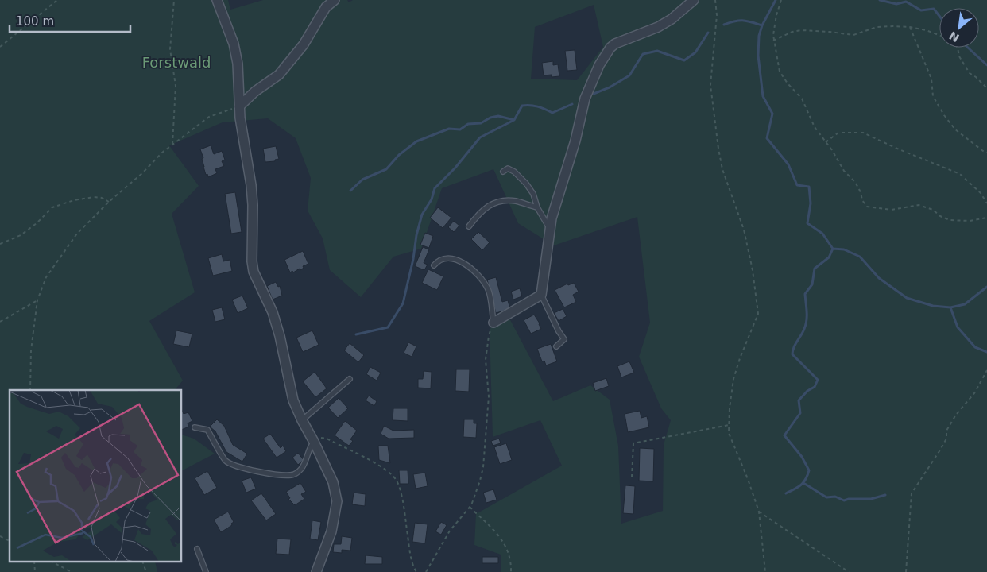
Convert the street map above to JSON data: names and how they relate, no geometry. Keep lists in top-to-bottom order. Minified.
{"parks":["Forstwald"],"scale_bar":"100 m","north":"bottom left"}
